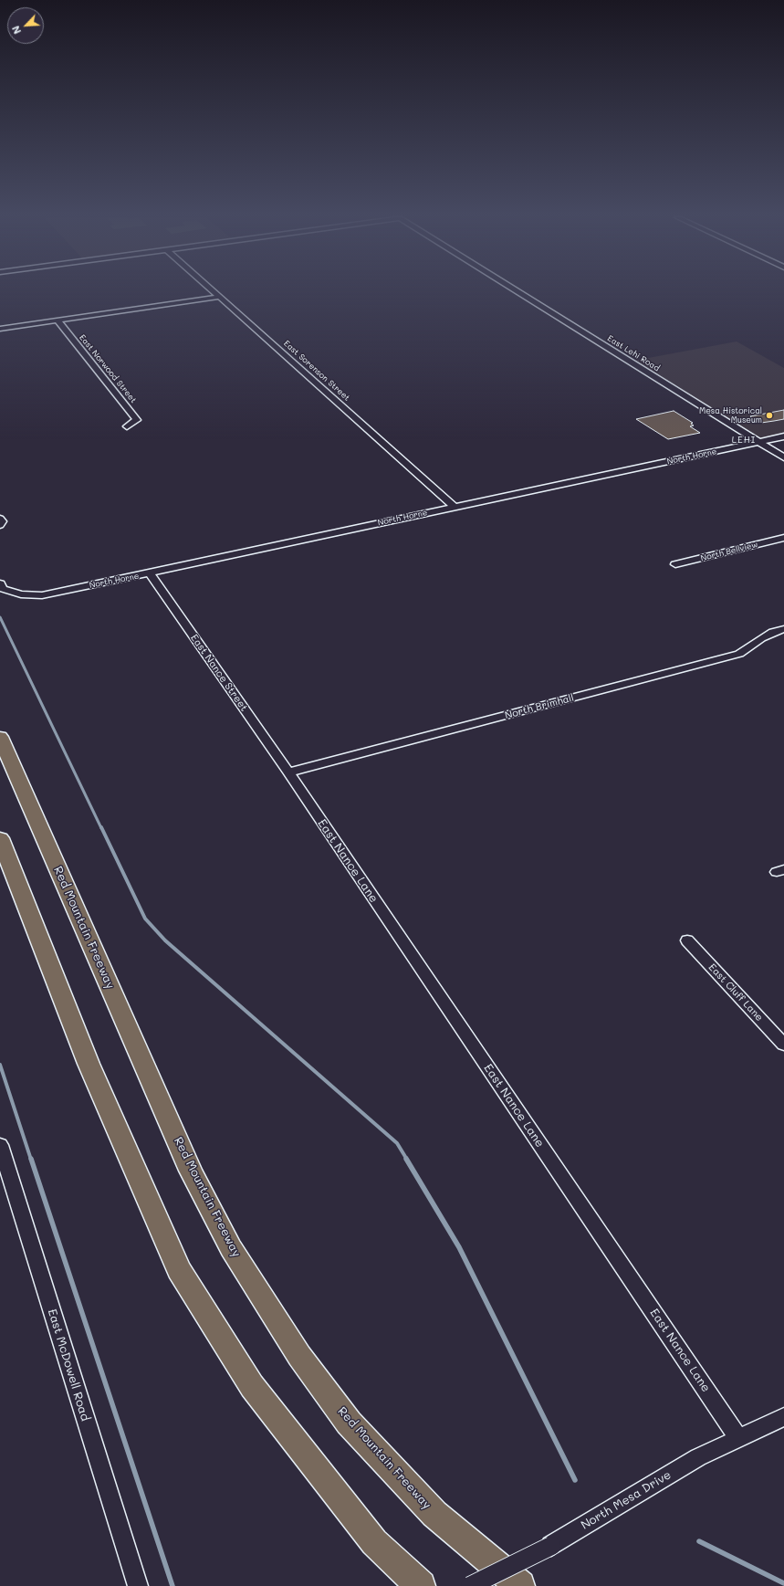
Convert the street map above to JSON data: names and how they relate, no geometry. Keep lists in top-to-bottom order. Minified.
{"streets":{"highway":["Red Mountain Freeway"],"street":["East Lehi Road","East Norwood Street","East Sorenson Street","North Horne","North Bellview","East Nance Street","North Brimhall","East Nance Lane","East Cluff Lane","East McDowell Road","North Mesa Drive"]},"crossings":[["East Lehi Road","North Horne"],["East Sorenson Street","North Horne"],["North Horne","East Nance Street"],["East Nance Street","North Brimhall"],["East Nance Street","East Nance Lane"],["North Brimhall","East Nance Lane"],["East Nance Lane","North Mesa Drive"]],"districts":["LEHI"],"places":["Mesa Historical Museum"],"north":"bottom left"}
